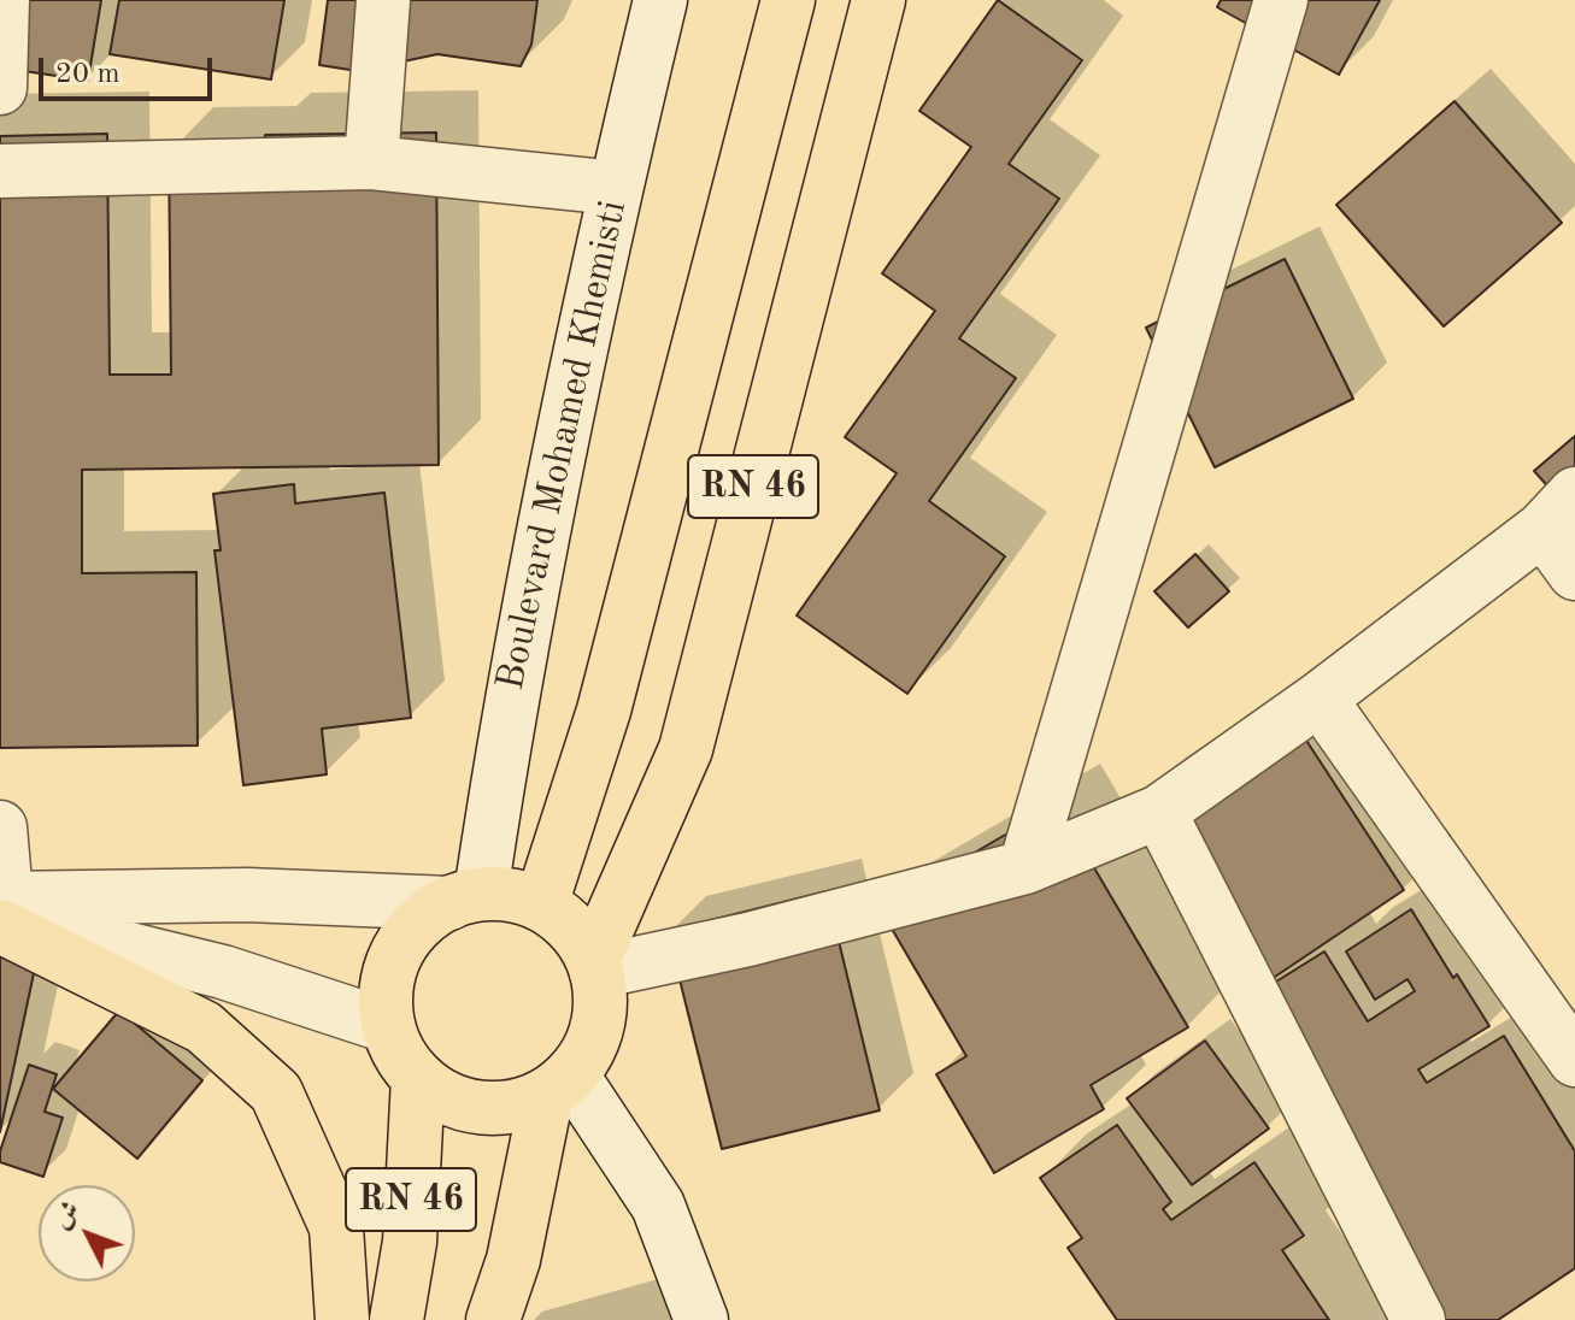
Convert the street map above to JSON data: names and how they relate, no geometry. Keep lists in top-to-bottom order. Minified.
{"streets":{"main road":["RN 46"],"street":["Boulevard Mohamed Khemisti"]},"crossings":[["Boulevard Mohamed Khemisti","RN 46"]],"scale_bar":"20 m","north":"top left"}
